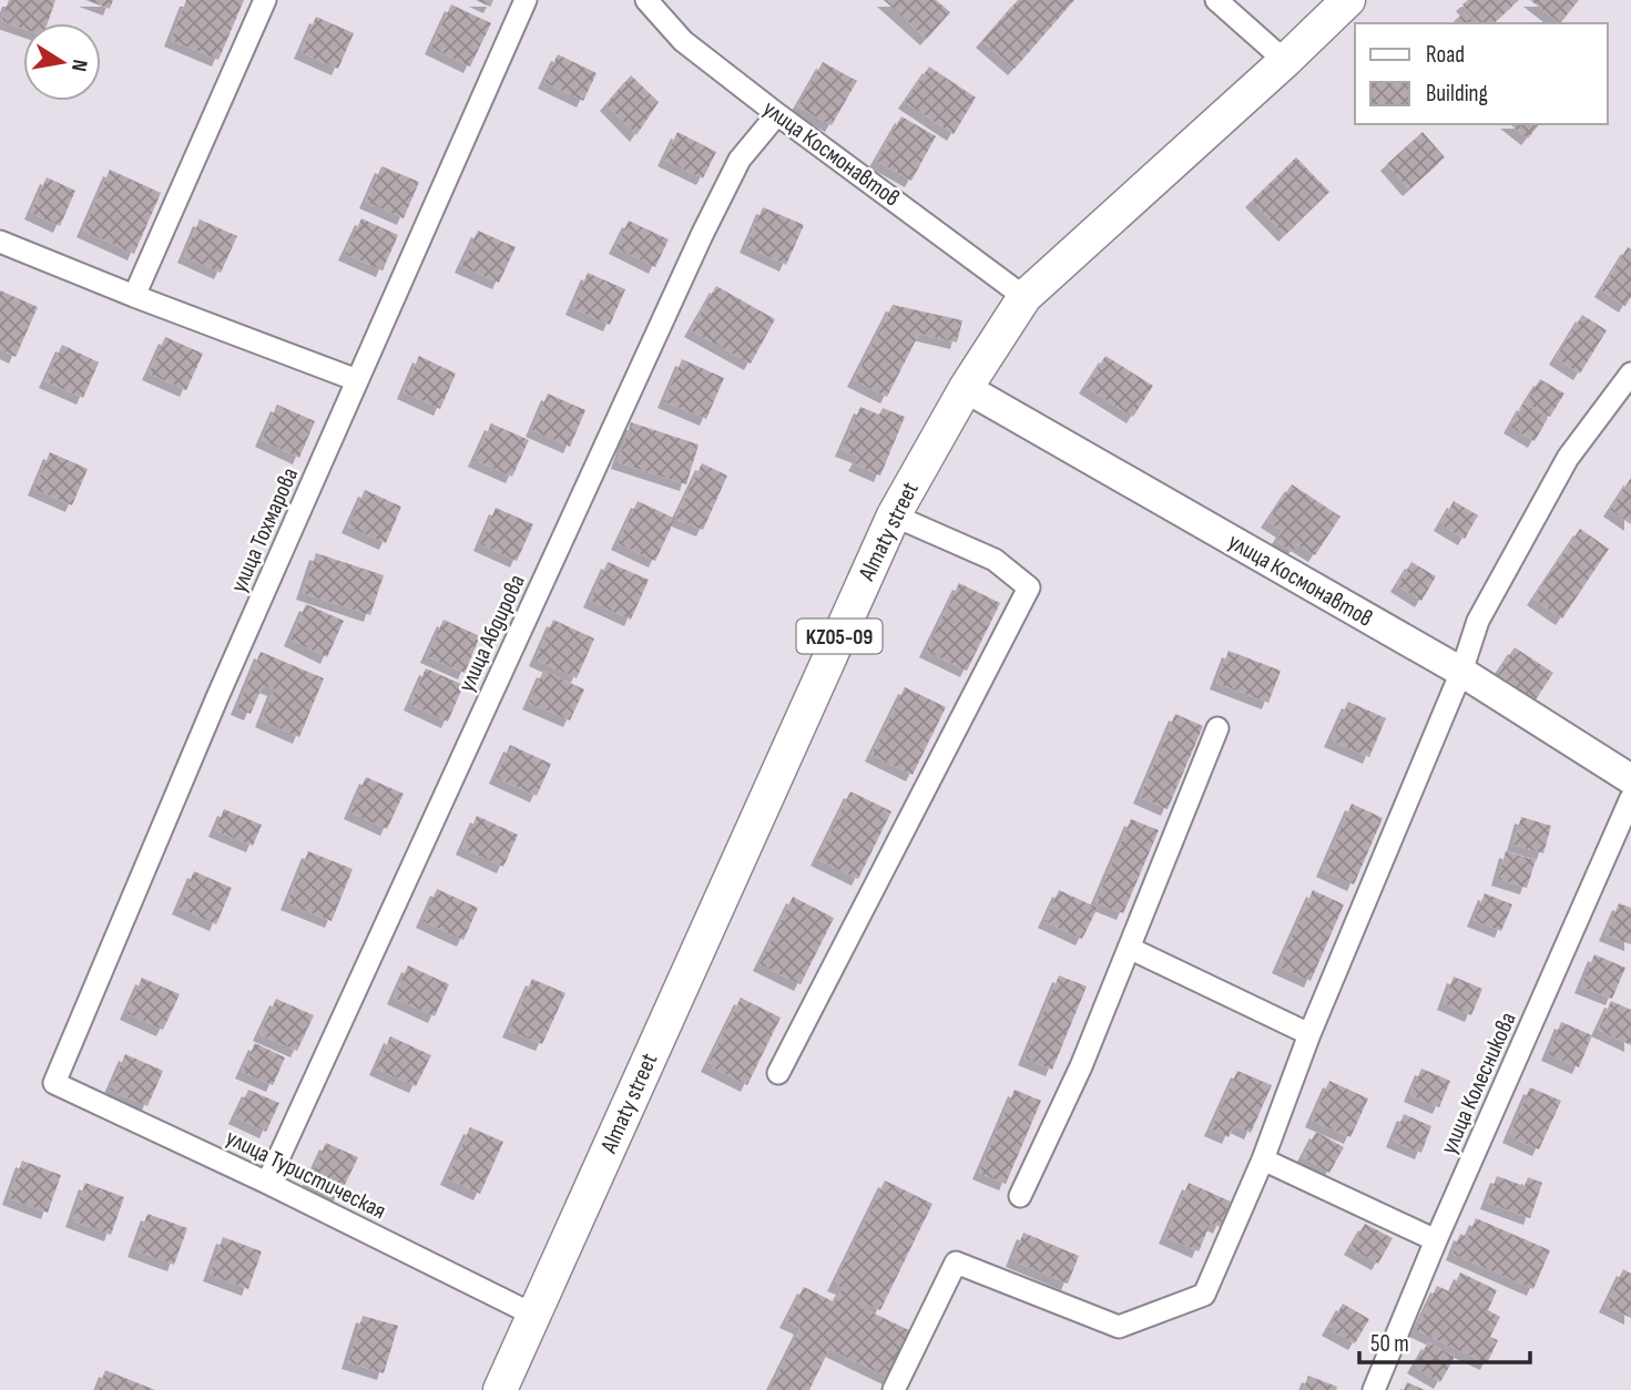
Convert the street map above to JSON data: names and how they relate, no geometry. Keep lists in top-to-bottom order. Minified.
{"streets":{"main road":["улица Космонавтов","Almaty street","KZ05-09"],"street":["улица Тохмарова","улица Абдирова","улица Колесникова","улица Туристическая"]},"crossings":[["улица Космонавтов","Almaty street"],["улица Космонавтов","улица Абдирова"],["улица Тохмарова","улица Туристическая"],["Almaty street","улица Туристическая"],["улица Абдирова","улица Туристическая"]],"legend":["Road","Building"],"scale_bar":"50 m","north":"right"}
